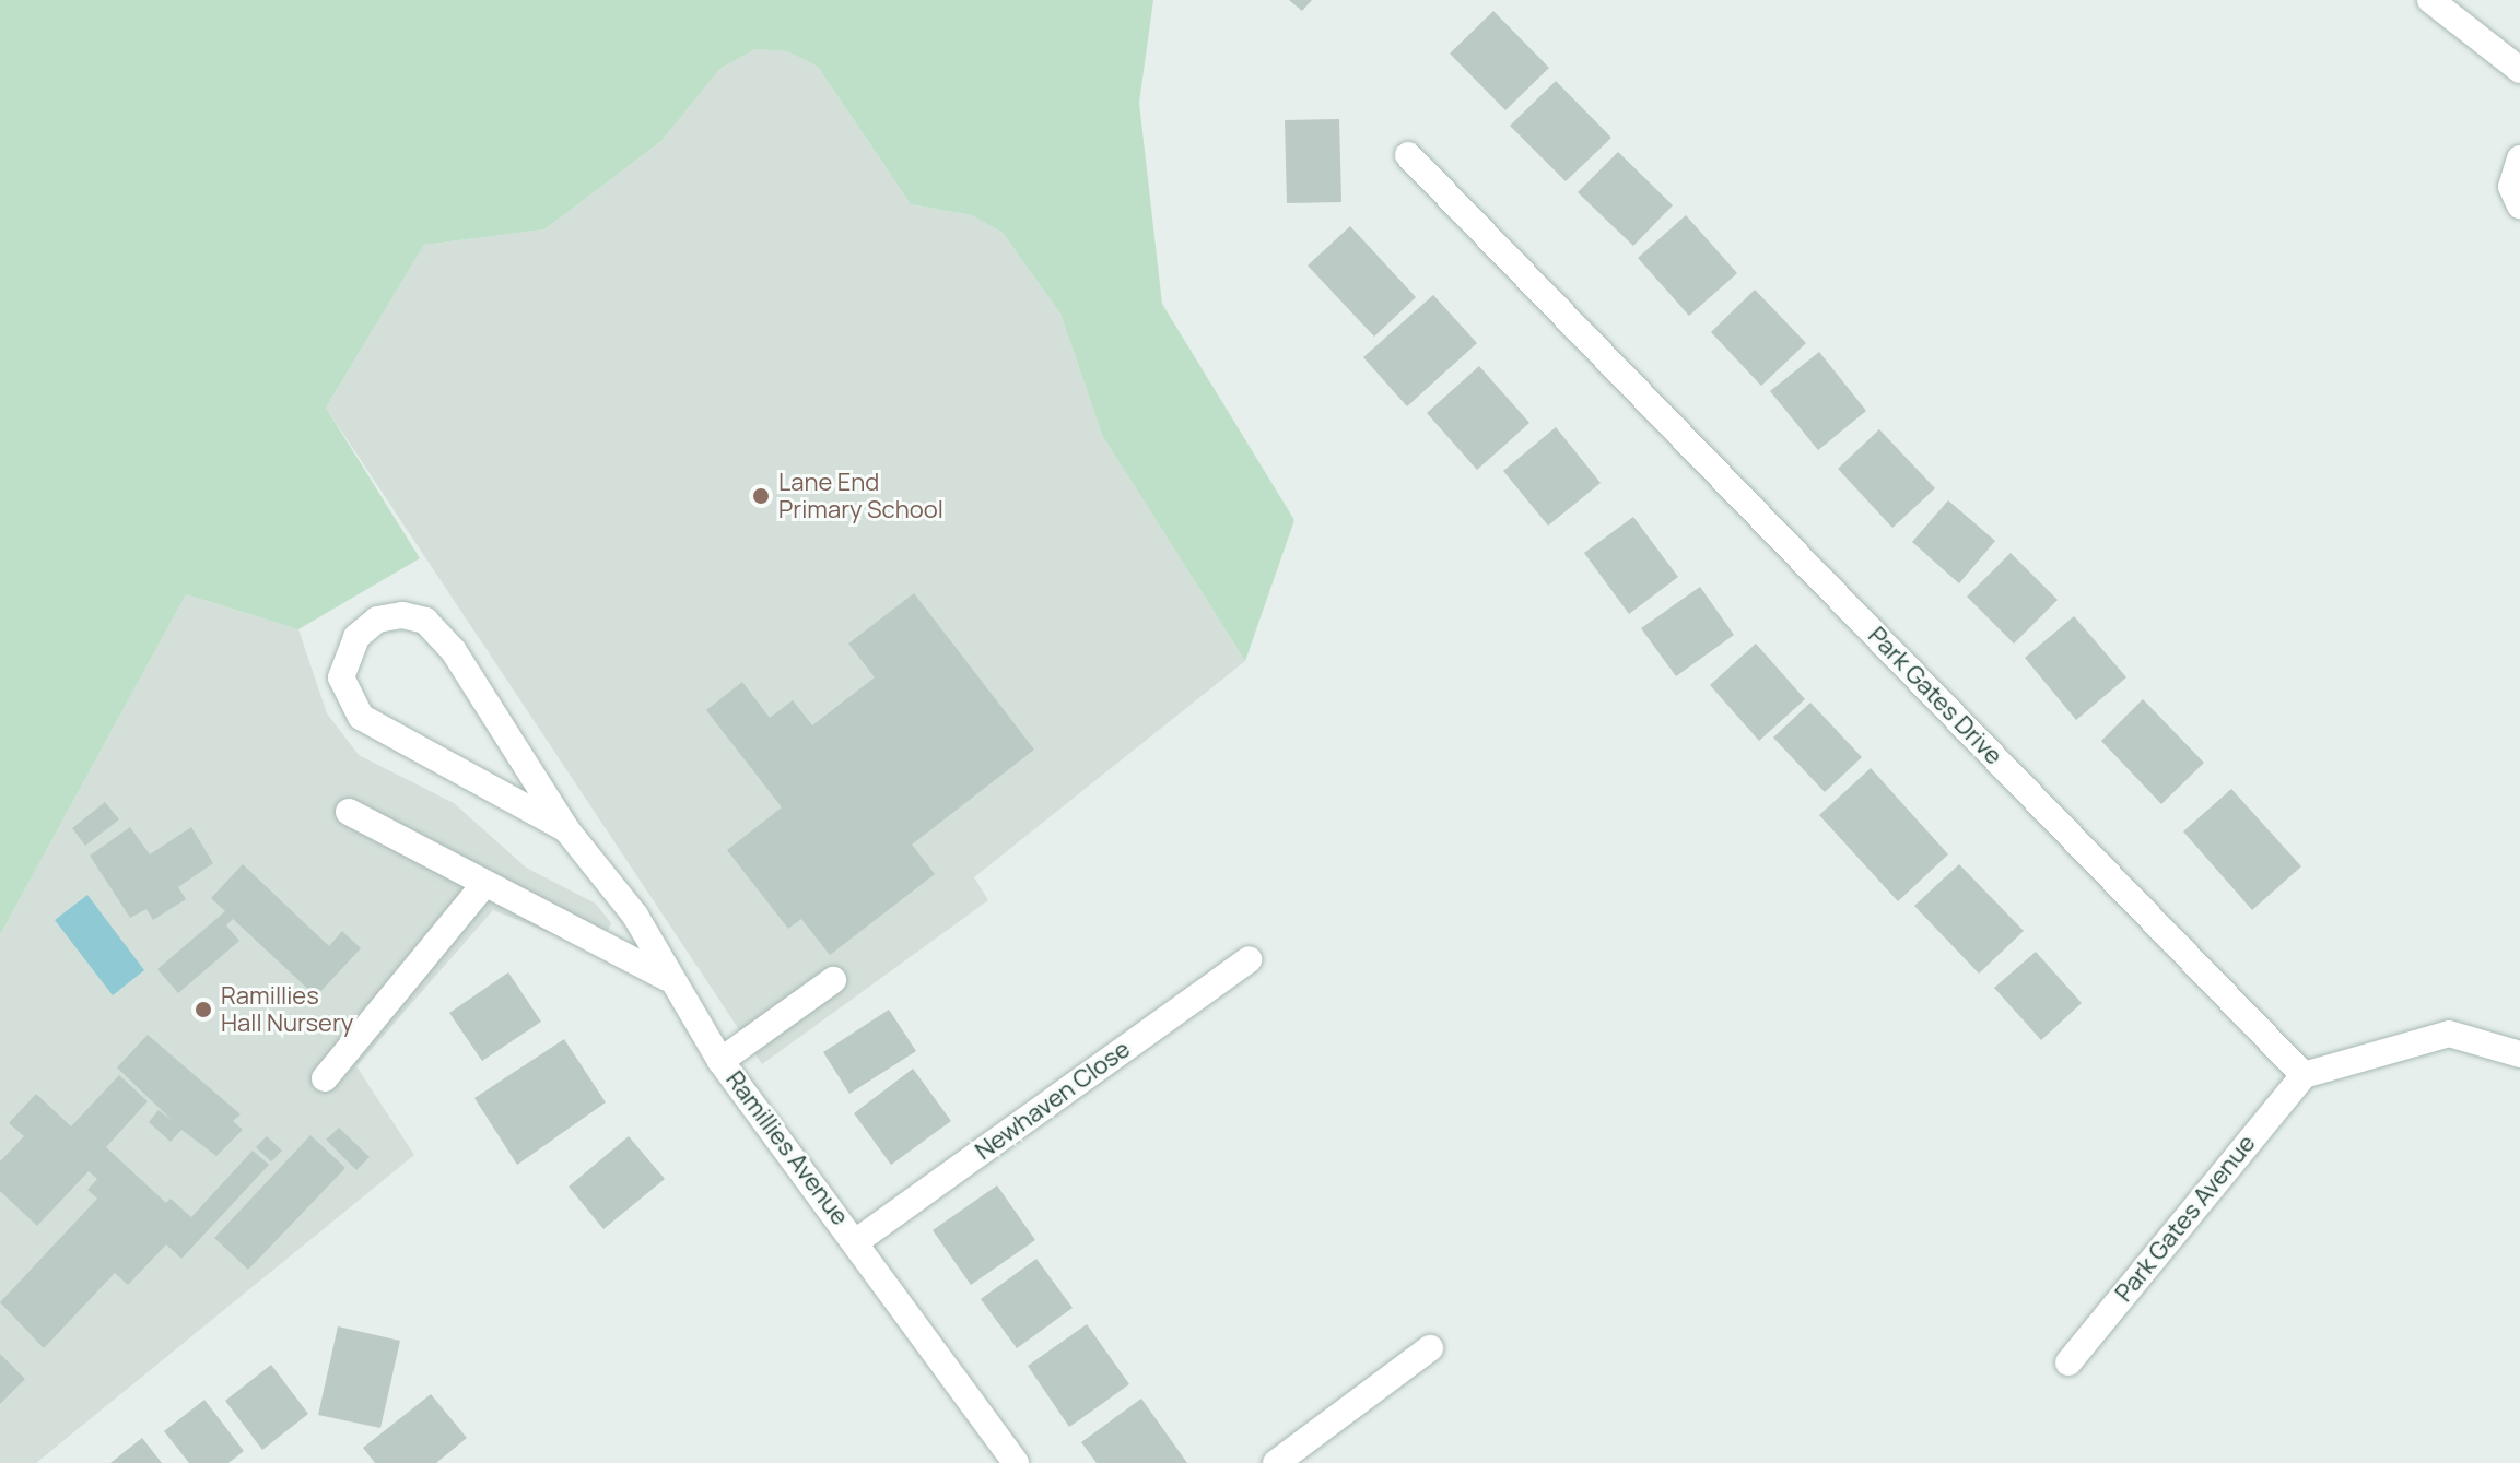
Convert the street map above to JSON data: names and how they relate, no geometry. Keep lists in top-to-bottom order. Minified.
{"streets":{"street":["Park Gates Drive","Newhaven Close","Ramillies Avenue","Park Gates Avenue"]},"crossings":[["Park Gates Drive","Park Gates Avenue"],["Newhaven Close","Ramillies Avenue"]],"places":["Lane End Primary School","Ramillies Hall Nursery"]}
